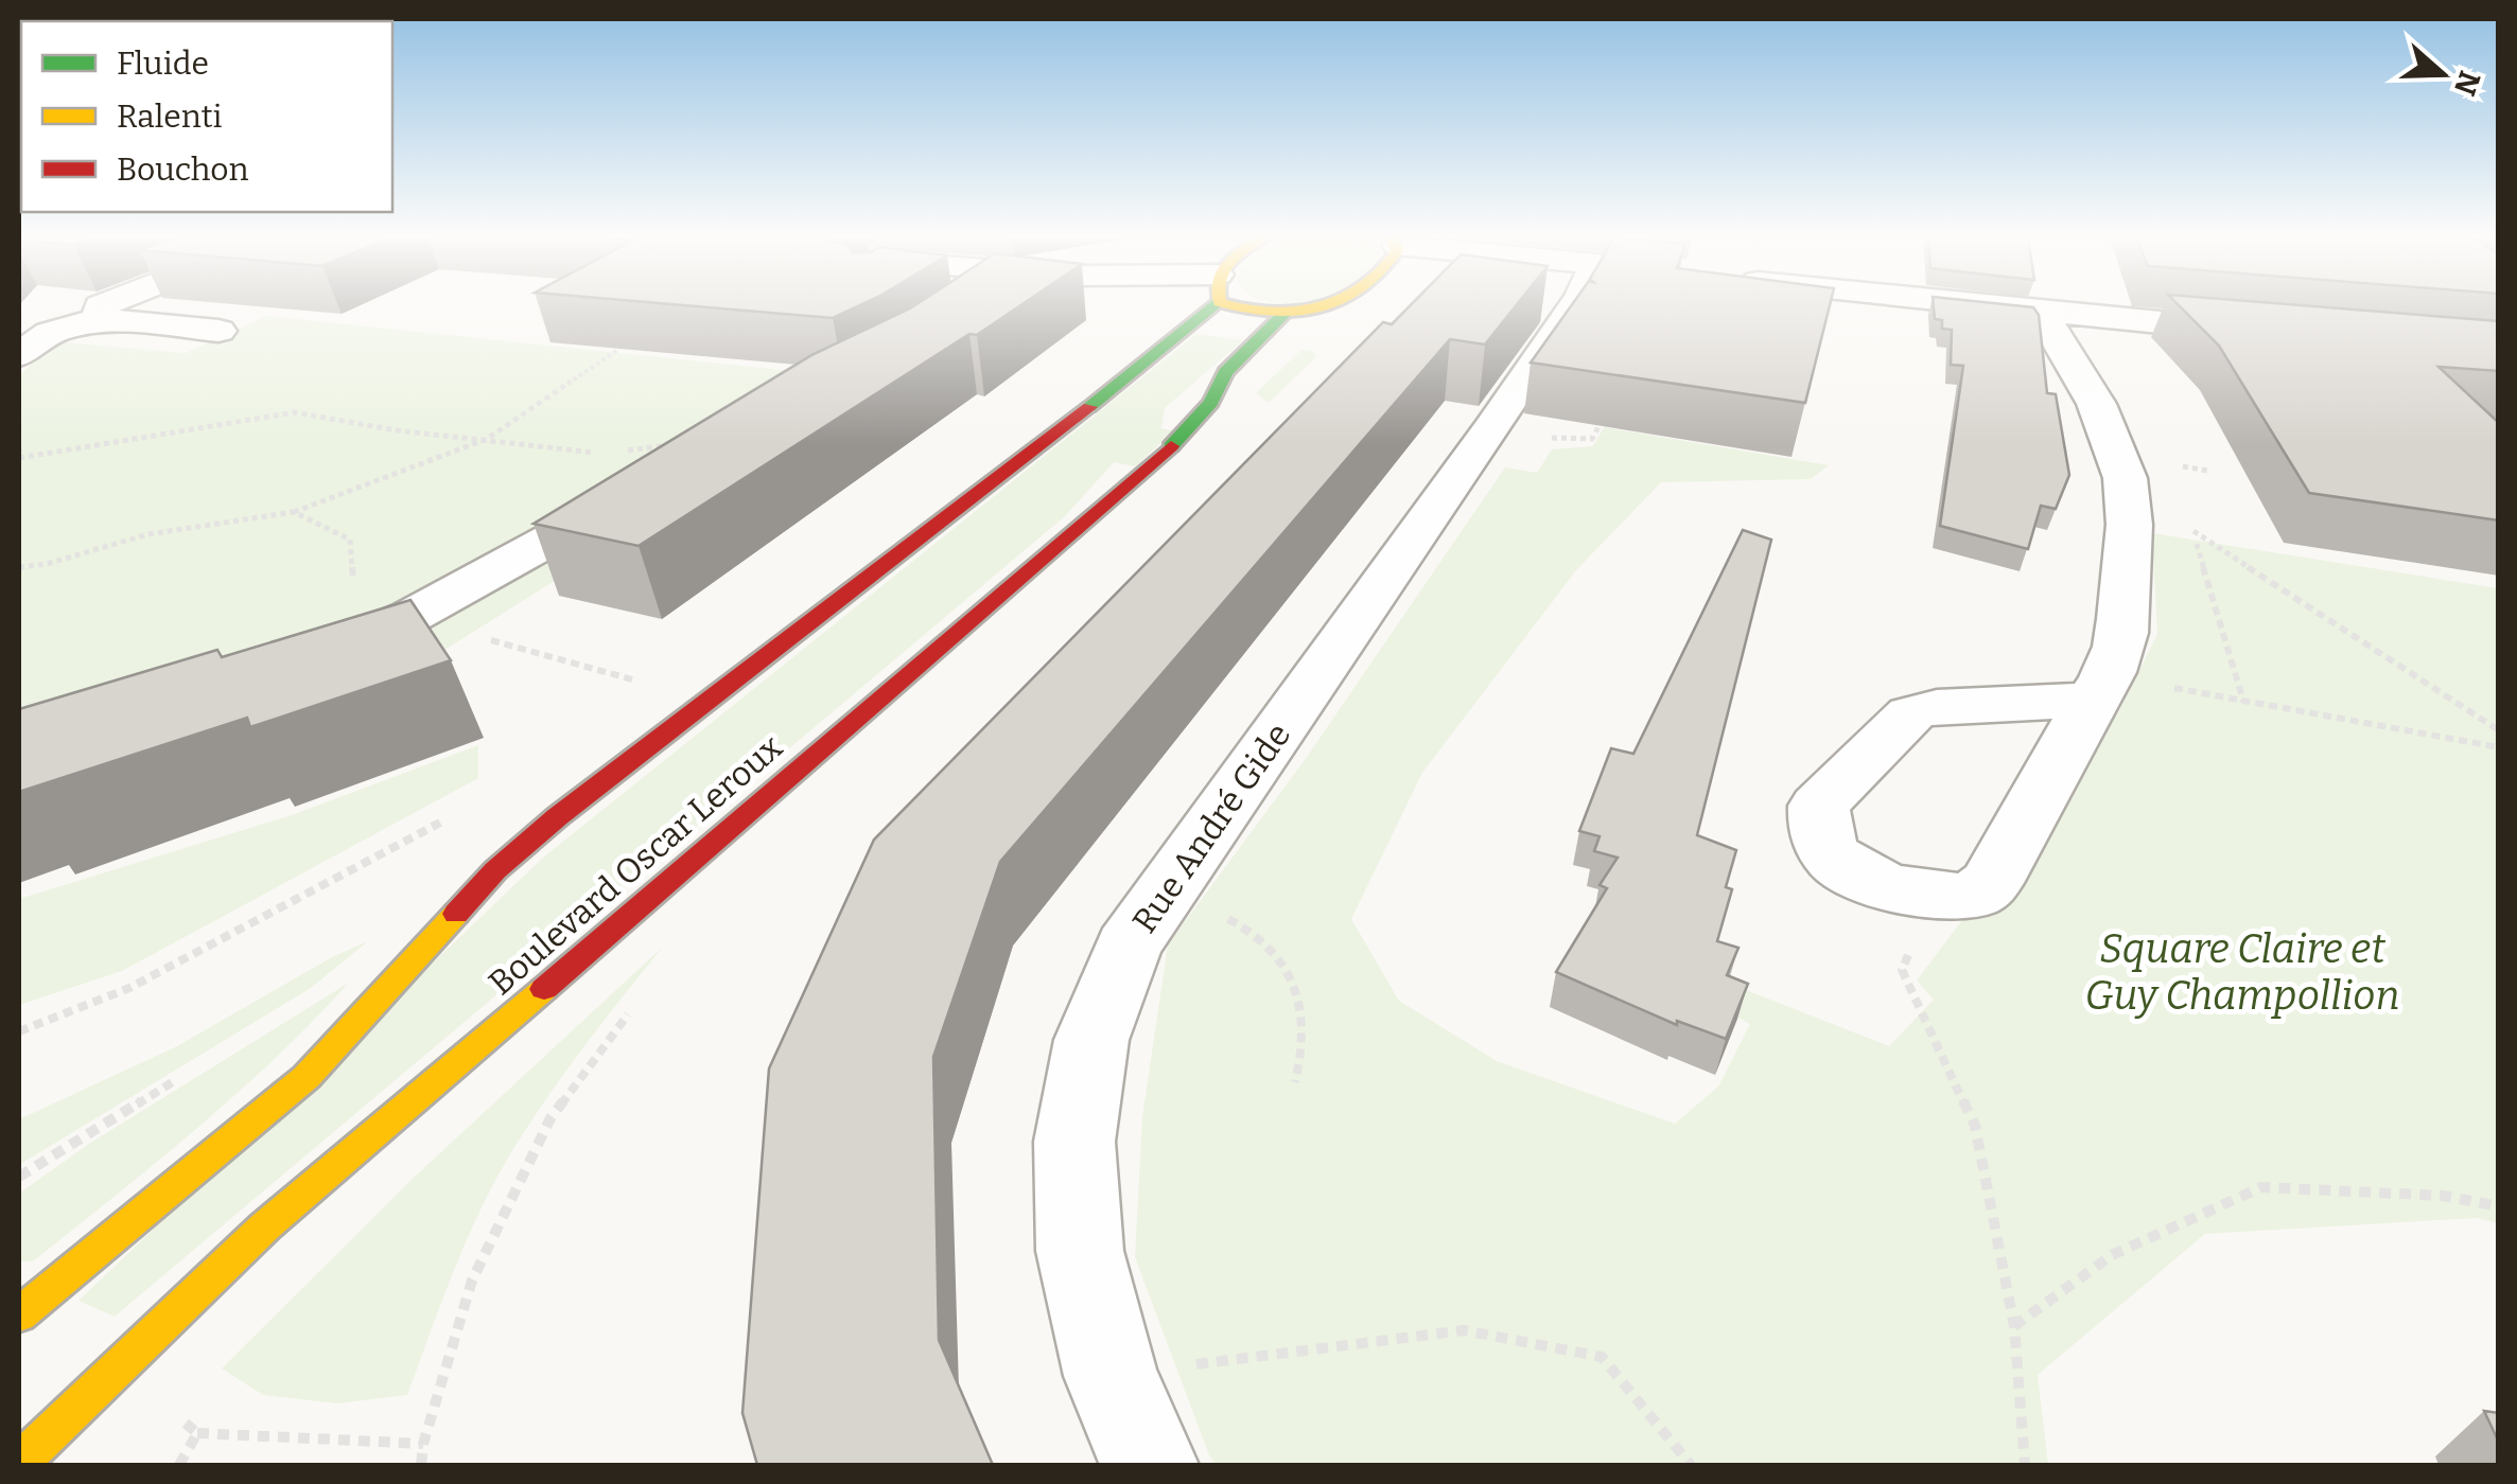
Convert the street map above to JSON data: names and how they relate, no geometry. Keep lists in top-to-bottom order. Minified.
{"streets":{"main road":["Boulevard Oscar Leroux"],"street":["Rue André Gide"]},"parks":["Square Claire et Guy Champollion"],"legend":["Fluide","Ralenti","Bouchon"],"north":"right"}
